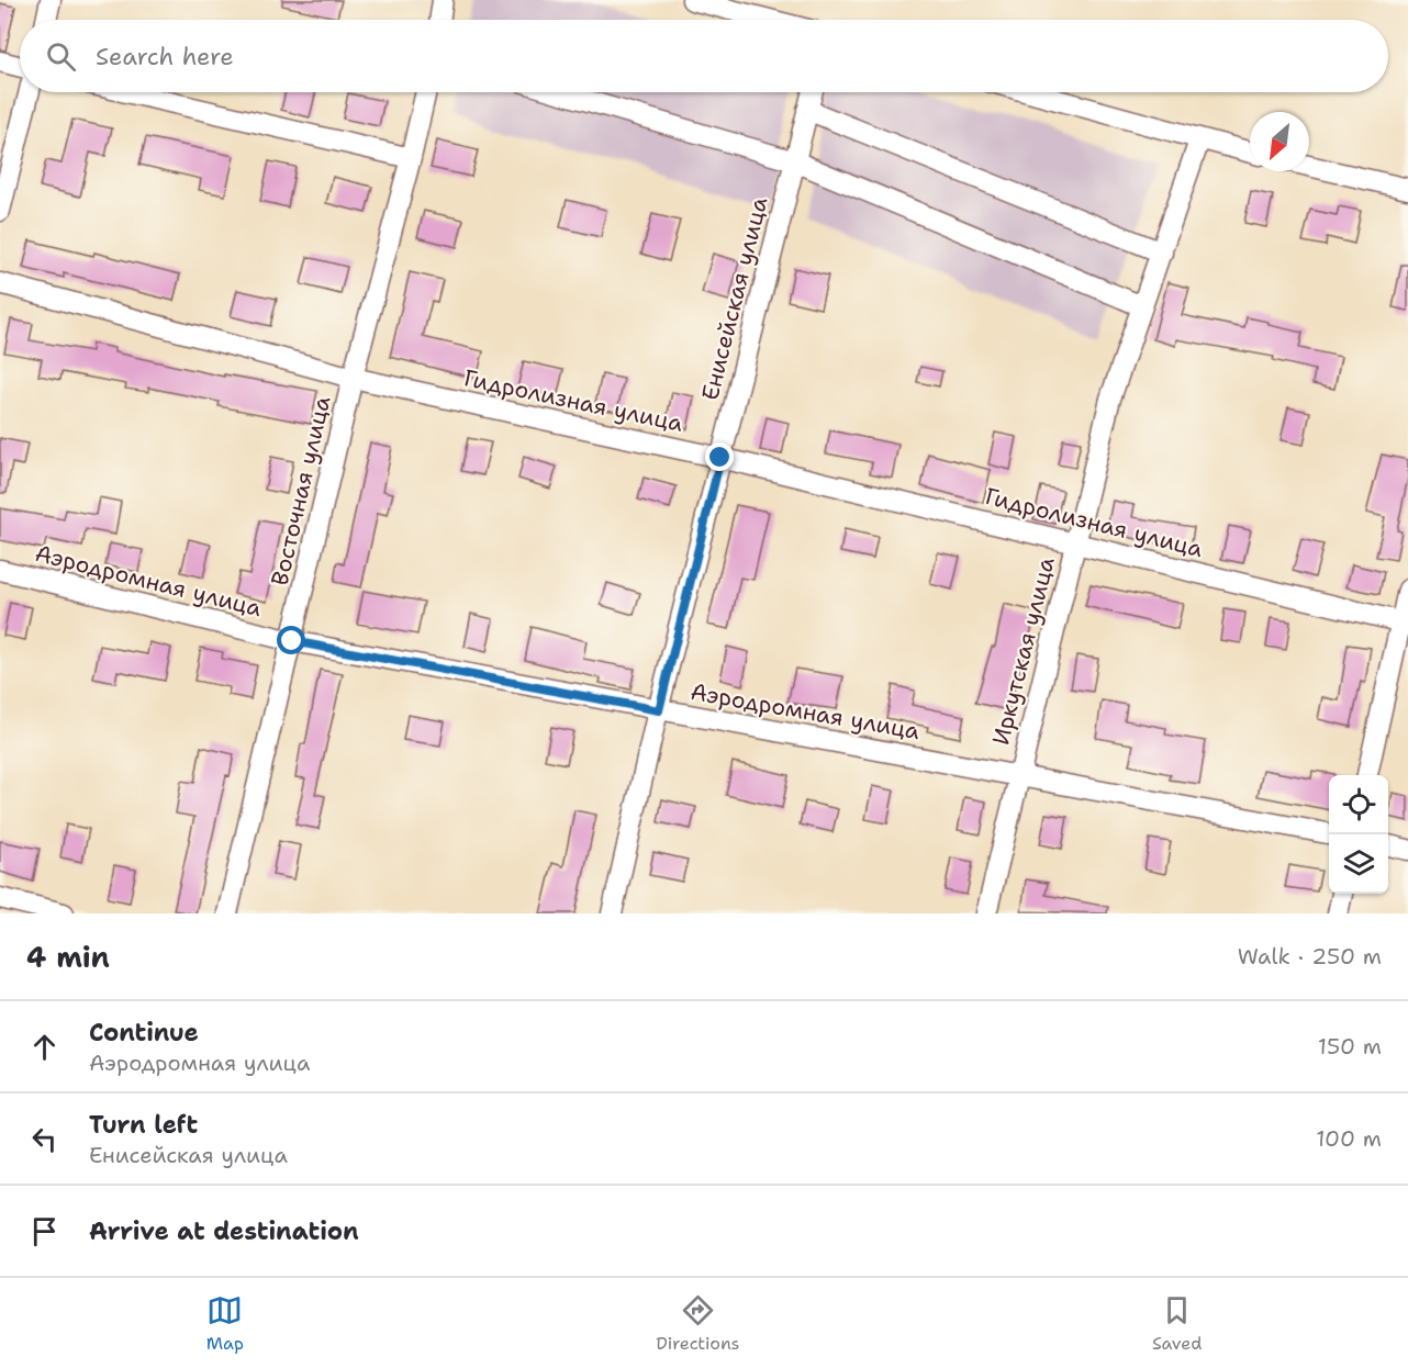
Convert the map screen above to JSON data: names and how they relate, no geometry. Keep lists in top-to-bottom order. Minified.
{"streets":{"street":["Енисейская улица","Гидролизная улица","Восточная улица","Аэродромная улица","Иркутская улица"]},"crossings":[["Енисейская улица","Гидролизная улица"],["Енисейская улица","Аэродромная улица"],["Гидролизная улица","Восточная улица"],["Гидролизная улица","Иркутская улица"],["Восточная улица","Аэродромная улица"],["Аэродромная улица","Иркутская улица"]],"north":"bottom left","page":{"search":"Search here","heading":["4 min","Walk · 250 m"],"list":[["Continue","Аэродромная улица","150 m"],["Turn left","Енисейская улица","100 m"],"Arrive at destination"],"nav":["Map","Directions","Saved"]}}
